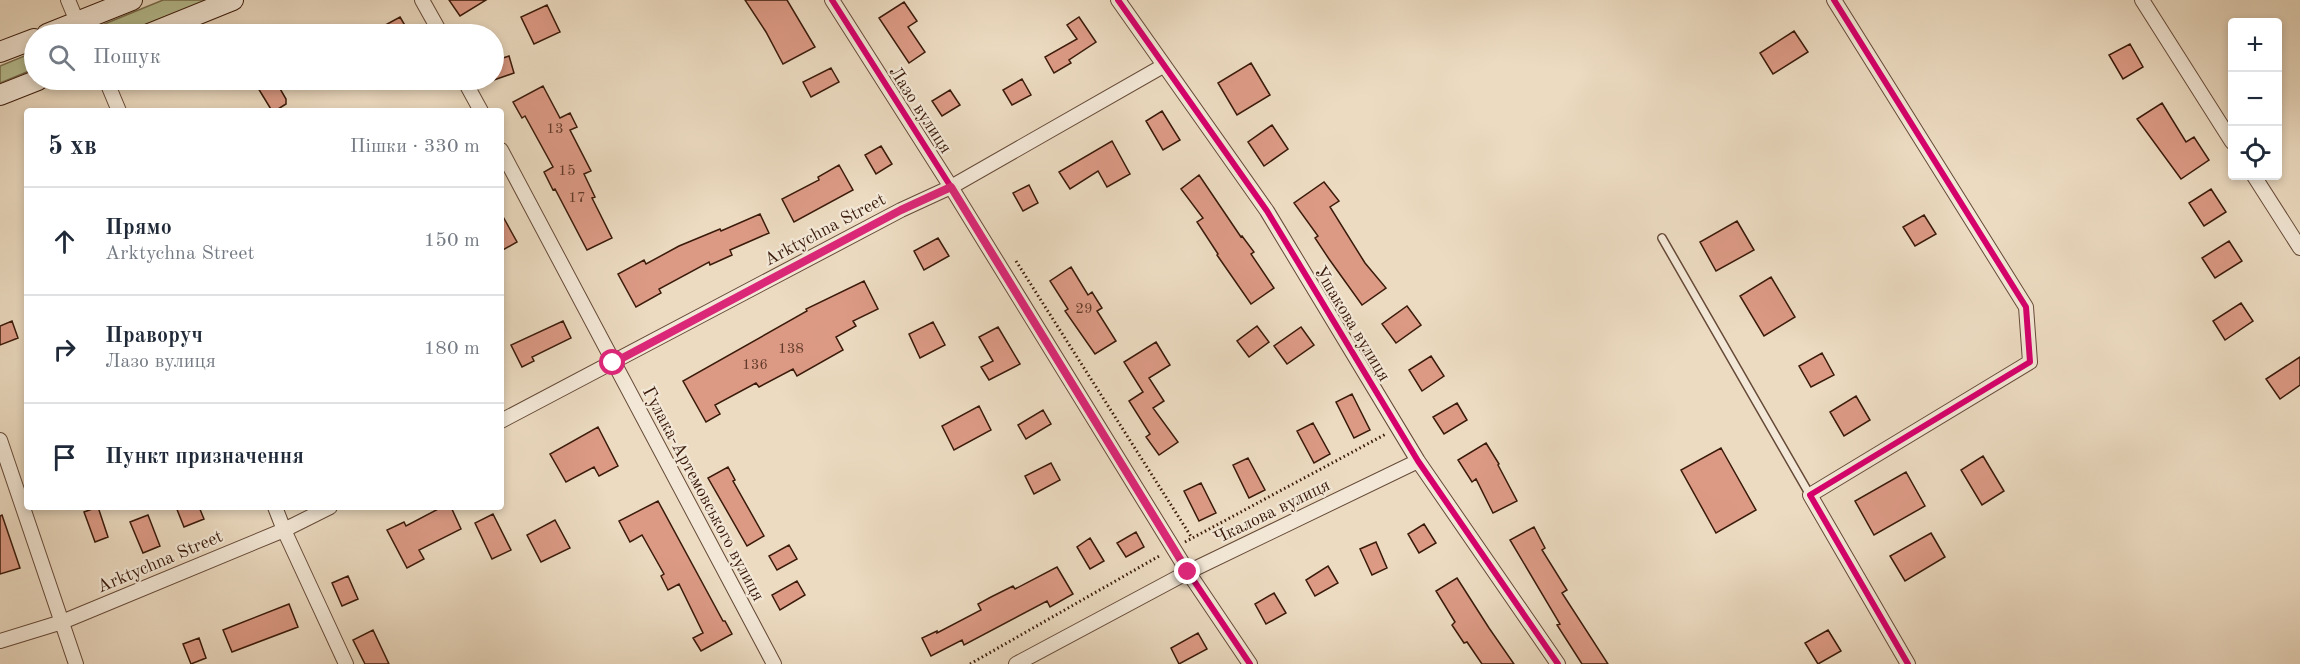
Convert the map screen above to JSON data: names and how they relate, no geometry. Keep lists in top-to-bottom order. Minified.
{"streets":{"street":["Лазо вулиця","Arktychna Street","Ушакова вулиця","Гулака-Артемовського вулиця","Чкалова вулиця"]},"crossings":[["Лазо вулиця","Arktychna Street"],["Лазо вулиця","Чкалова вулиця"],["Arktychna Street","Ушакова вулиця"],["Arktychna Street","Гулака-Артемовського вулиця"],["Ушакова вулиця","Чкалова вулиця"]],"house_numbers":["13","15","17","29","138","136"],"page":{"map_buttons":["+","−"],"search":"Пошук","heading":["5 хв","Пішки · 330 m"],"list":[["Прямо","Arktychna Street","150 m"],["Праворуч","Лазо вулиця","180 m"],"Пункт призначення"]}}
